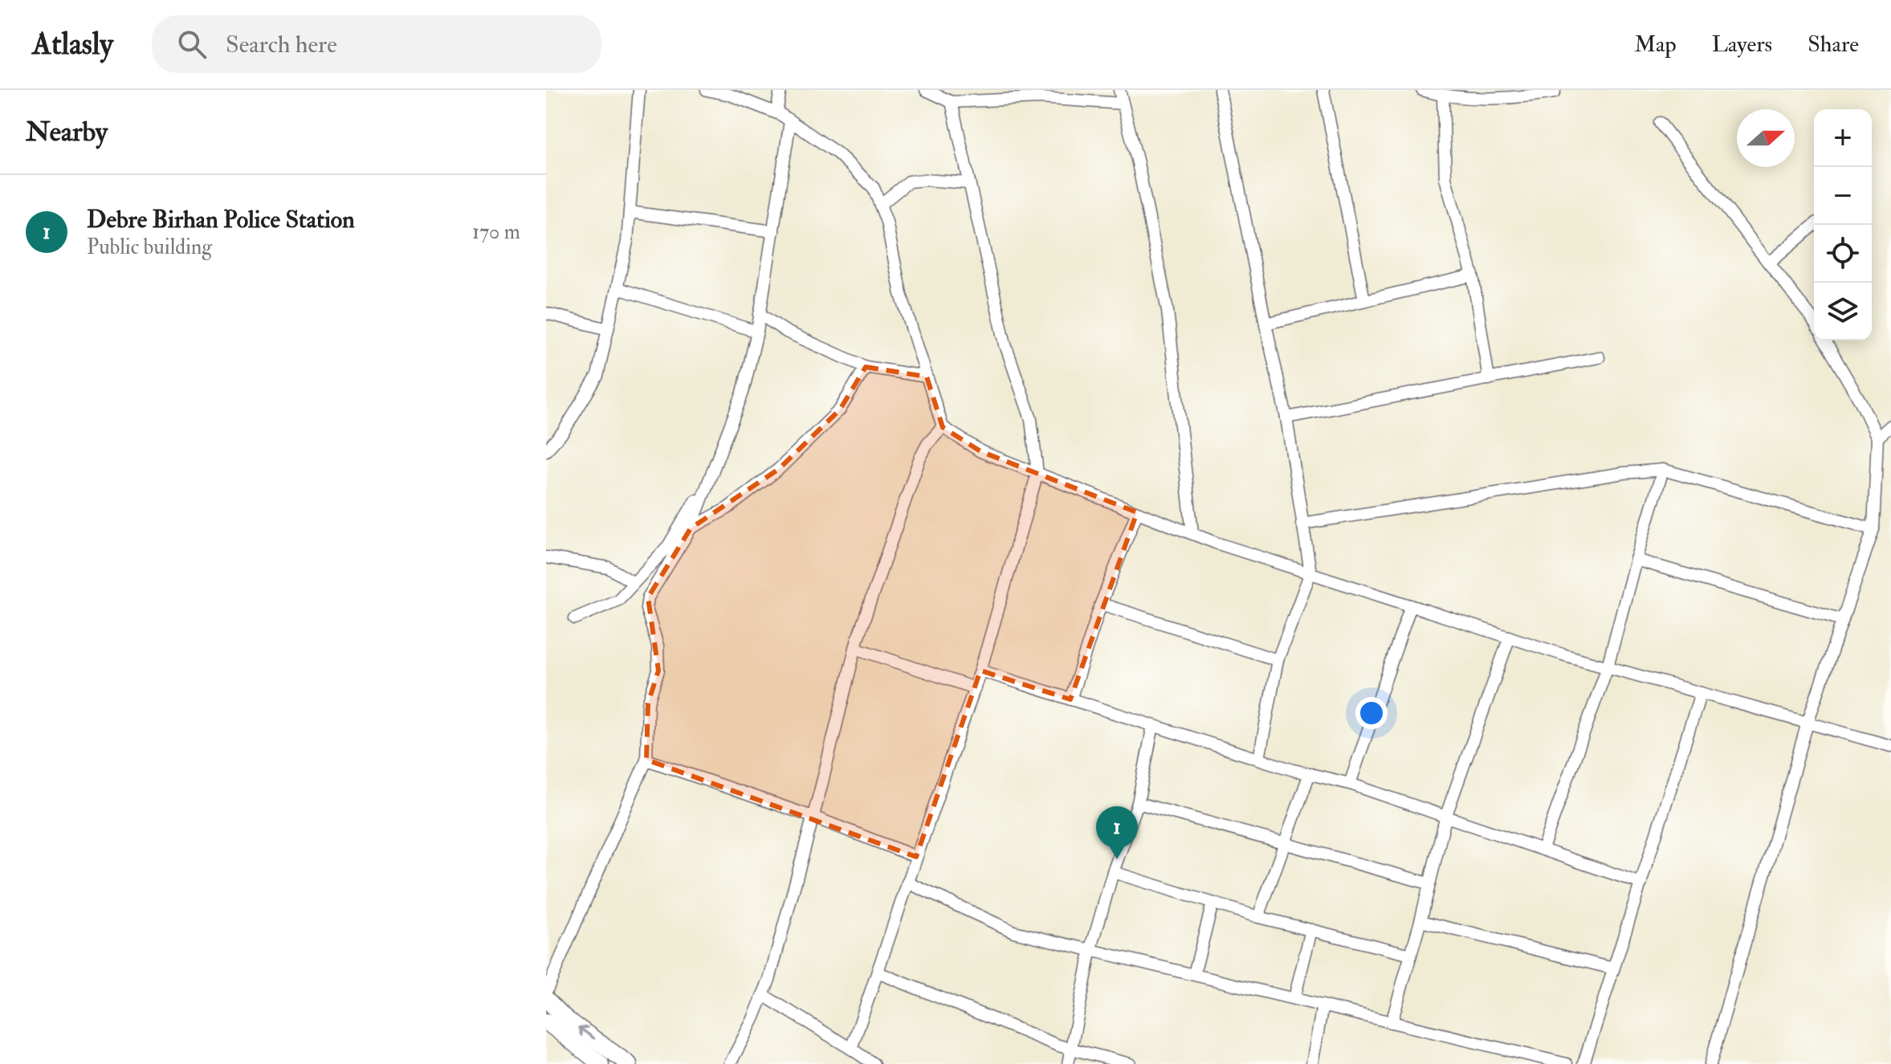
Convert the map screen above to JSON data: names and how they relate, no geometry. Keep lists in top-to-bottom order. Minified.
{"north":"right","page":{"header":"Atlasly","search":"Search here","nav":["Map","Layers","Share"],"heading":"Nearby","map_buttons":["+","−"],"list":[{"mark":"1","name":"Debre Birhan Police Station","note":"Public building","value":"170 m"}],"pins":"1"}}
